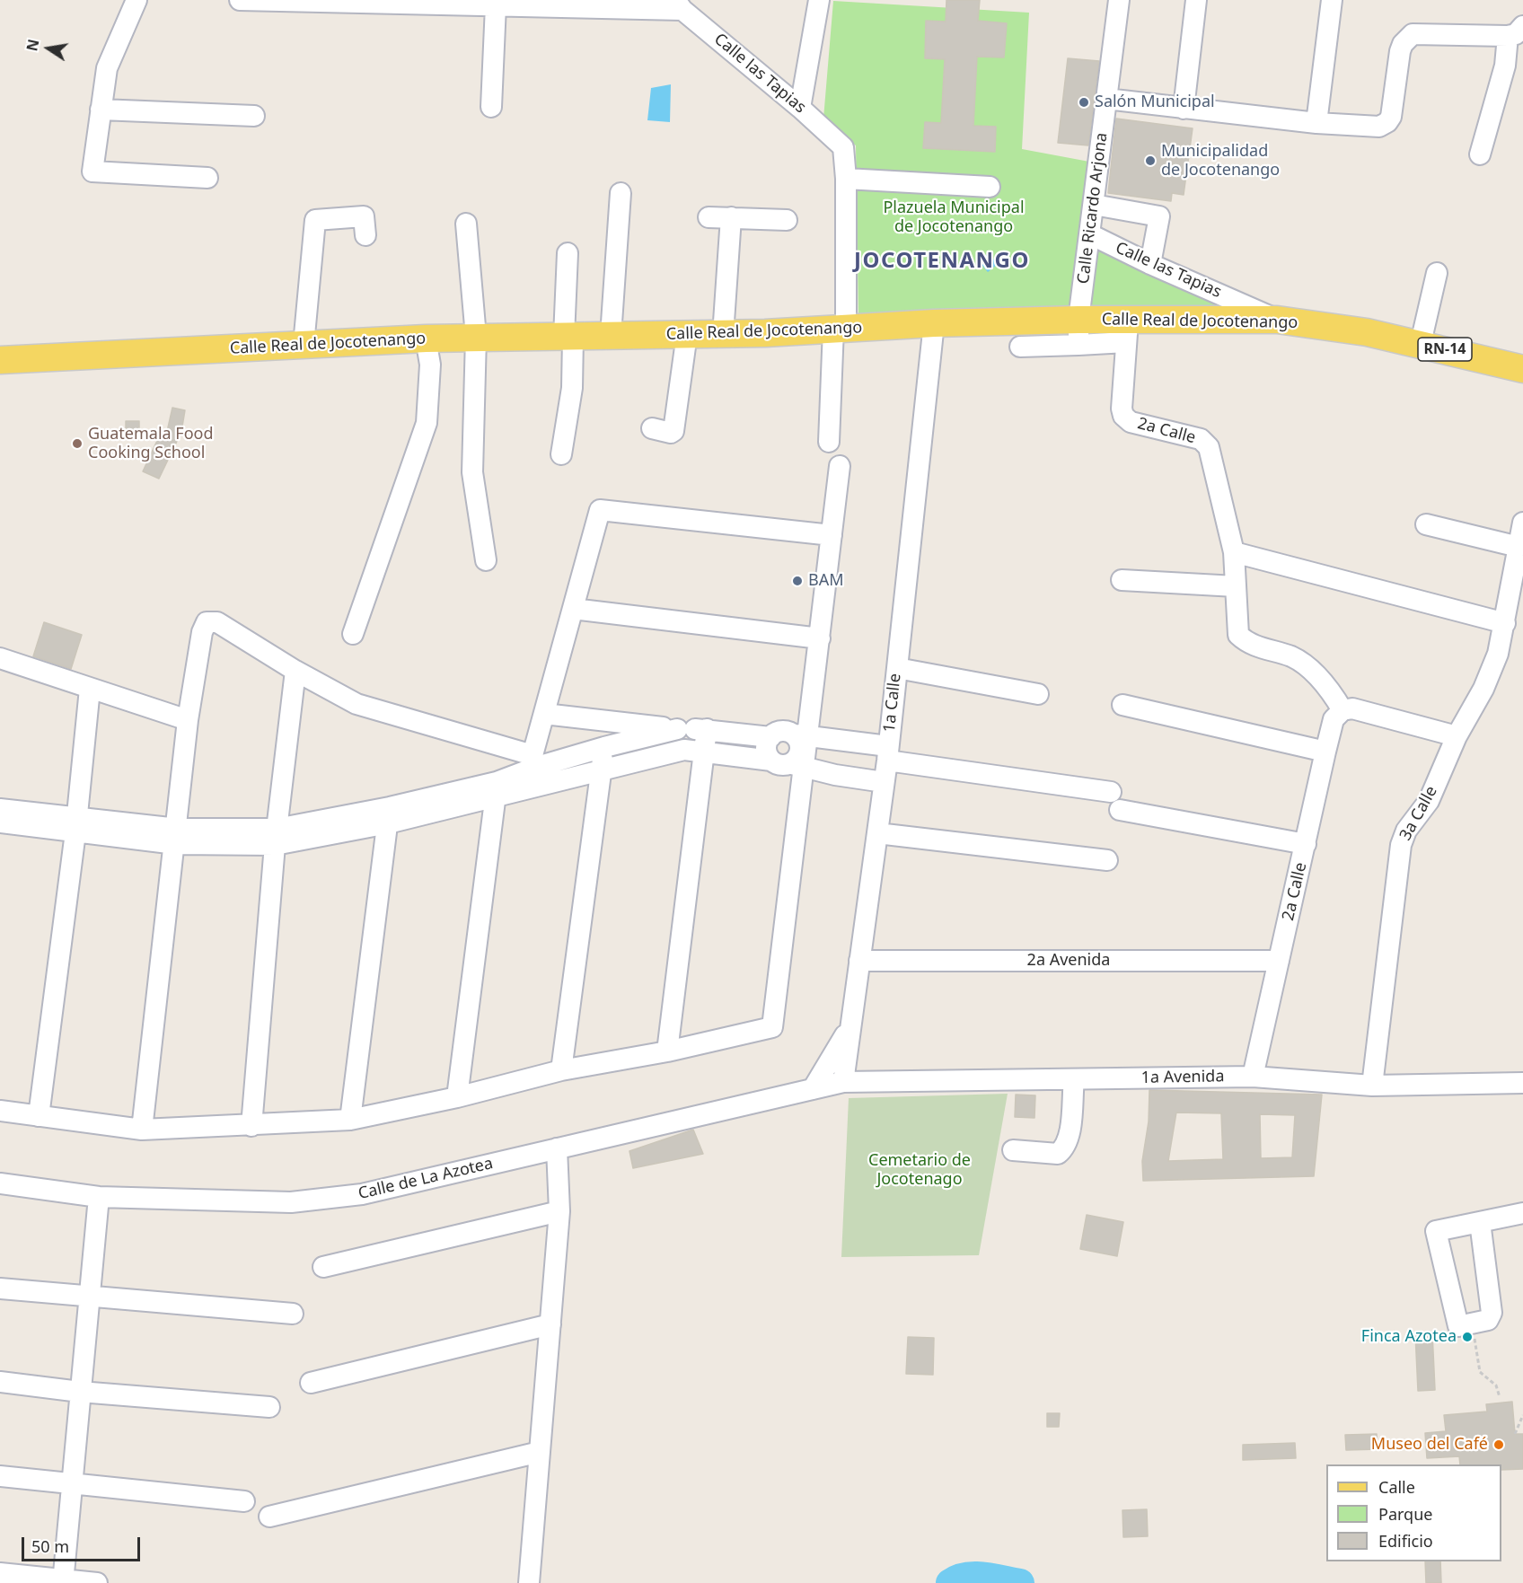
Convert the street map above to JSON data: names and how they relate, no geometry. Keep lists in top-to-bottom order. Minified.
{"streets":{"main road":["Calle Real de Jocotenango","RN-14"],"street":["Calle las Tapias","Calle Ricardo Arjona","2a Calle","1a Calle","3a Calle","2a Avenida","1a Avenida","Calle de La Azotea"]},"crossings":[["Calle las Tapias","Calle Ricardo Arjona"],["Calle las Tapias","Calle Real de Jocotenango"],["Calle Ricardo Arjona","Calle Real de Jocotenango"],["Calle Real de Jocotenango","2a Calle"],["Calle Real de Jocotenango","1a Calle"],["2a Calle","2a Avenida"],["2a Calle","1a Avenida"],["1a Calle","2a Avenida"],["1a Calle","1a Avenida"],["1a Calle","Calle de La Azotea"],["3a Calle","1a Avenida"],["1a Avenida","Calle de La Azotea"]],"districts":["JOCOTENANGO"],"parks":["Plazuela Municipal de Jocotenango","Cemetario de Jocotenago"],"places":["Salón Municipal","Municipalidad de Jocotenango","Guatemala Food Cooking School","BAM","Finca Azotea","Museo del Café"],"legend":["Calle","Parque","Edificio"],"scale_bar":"50 m","north":"left"}
